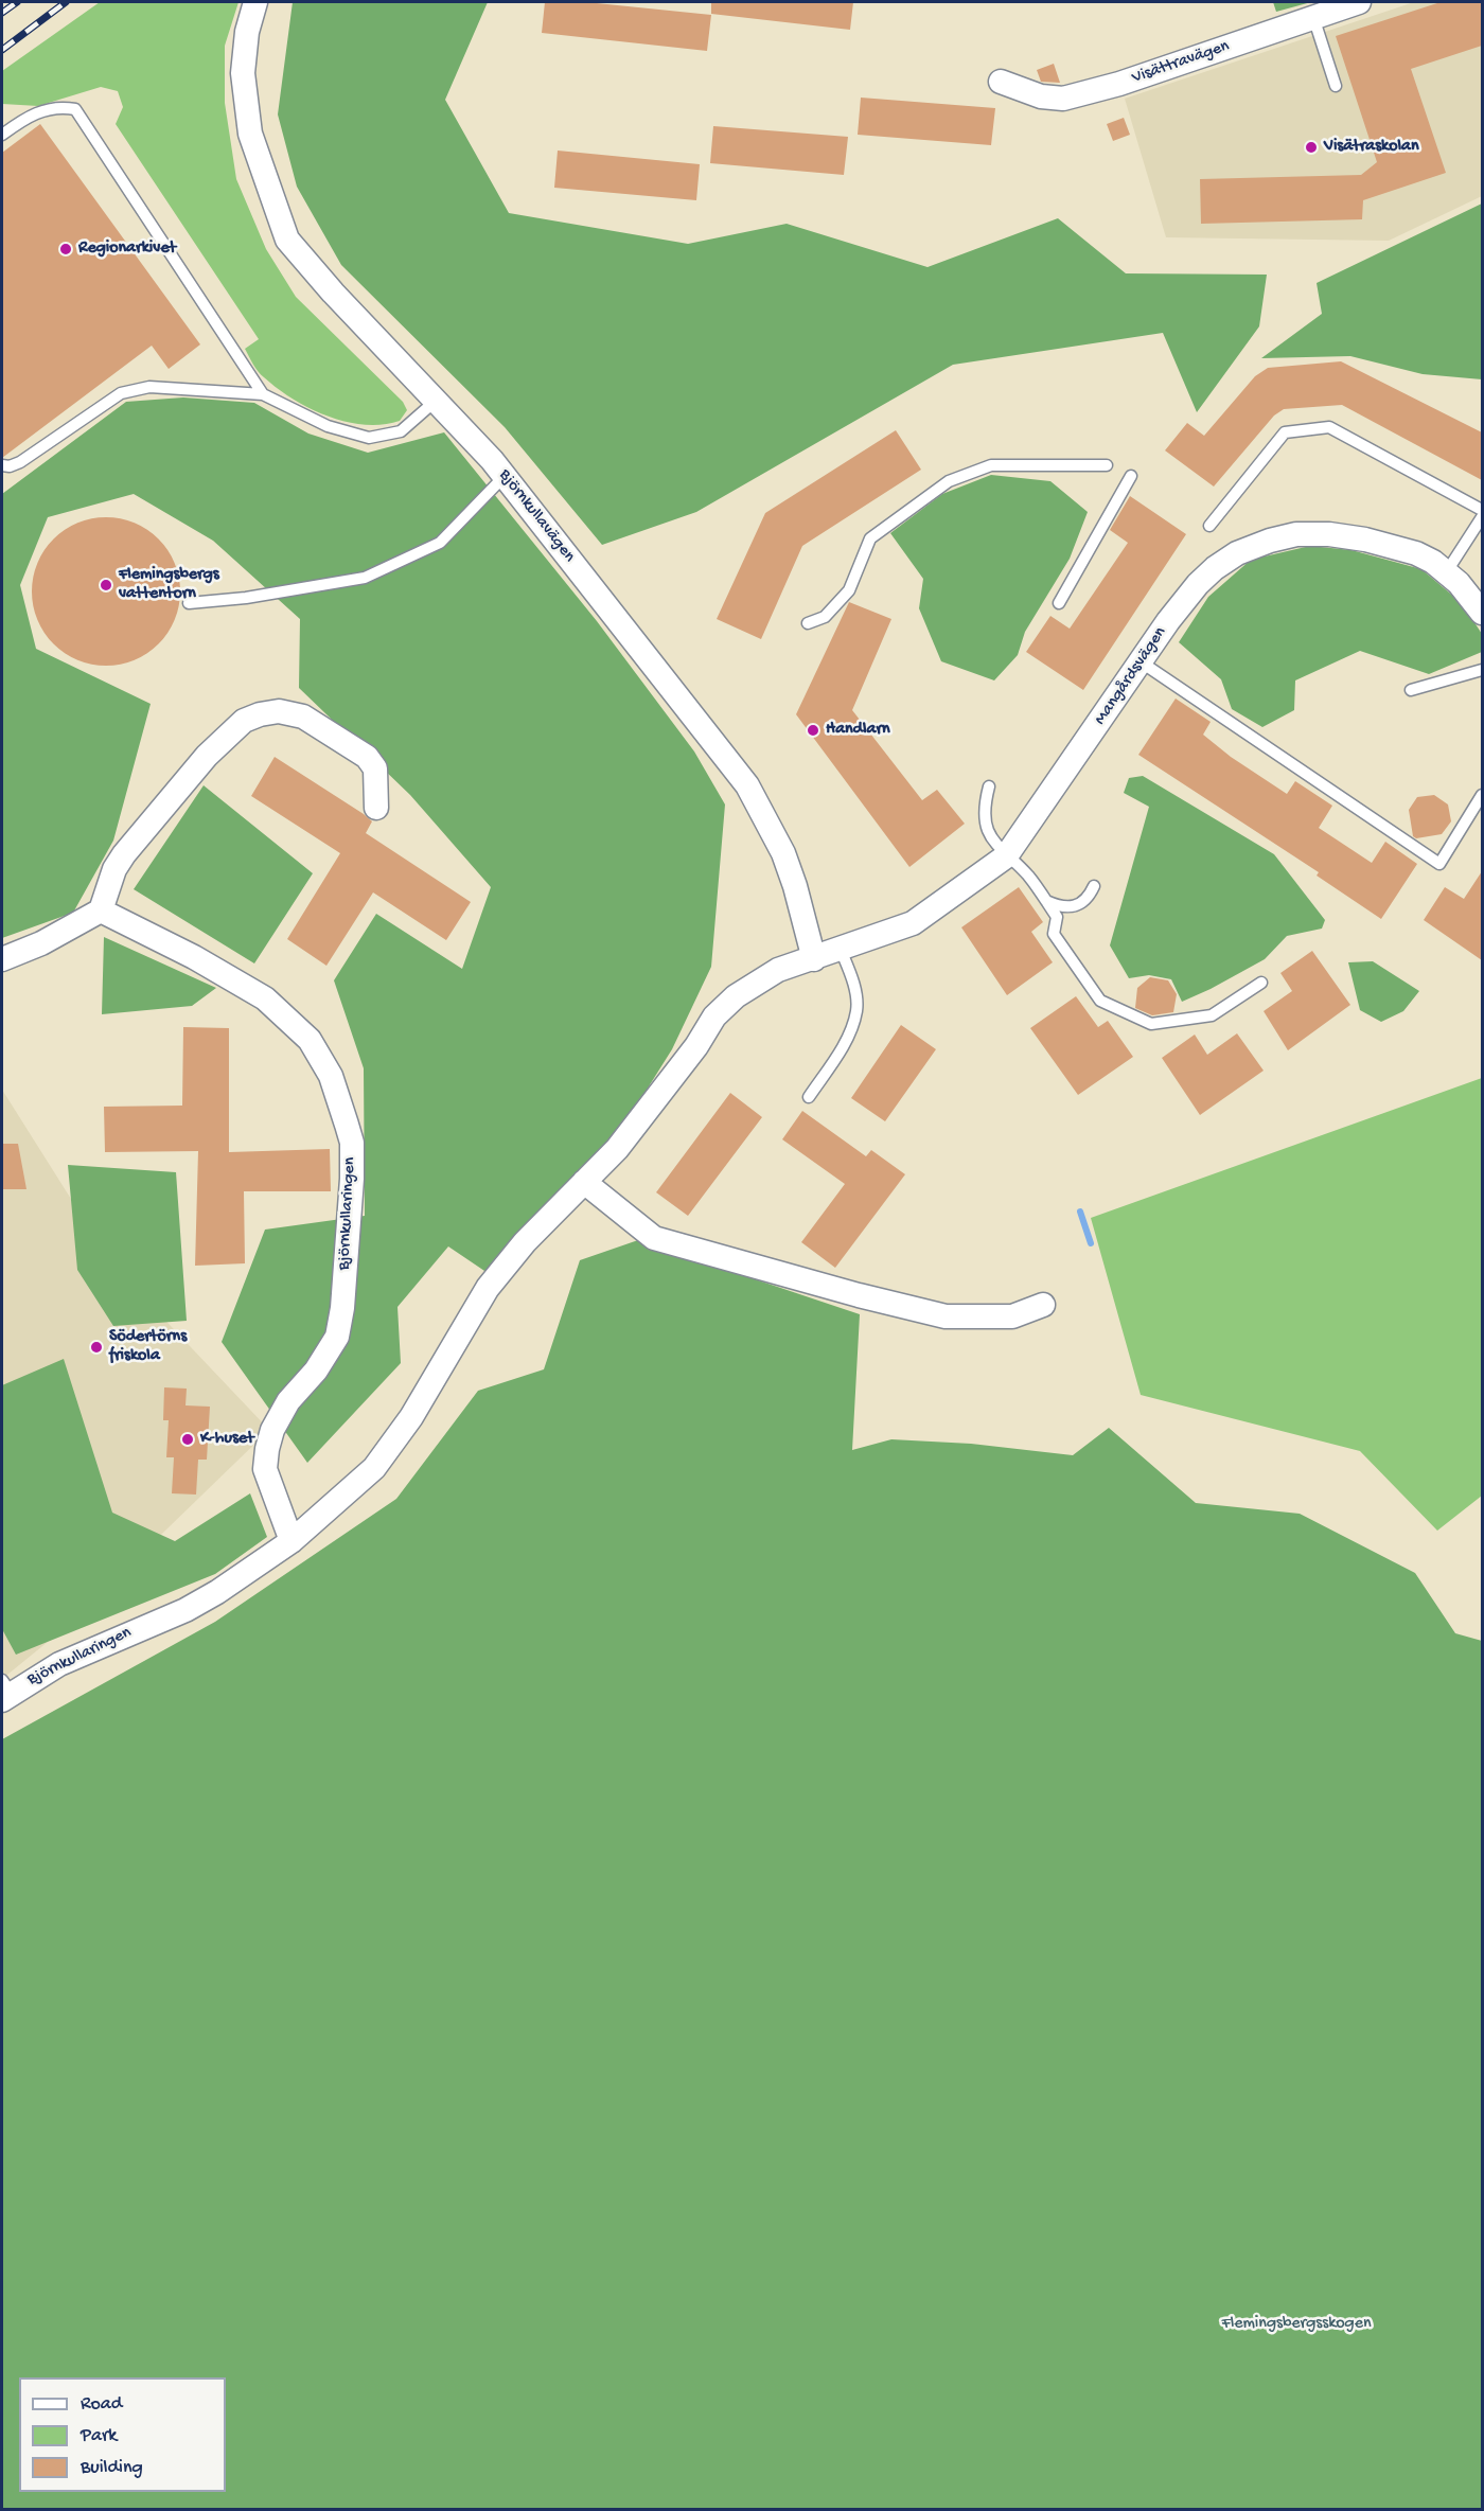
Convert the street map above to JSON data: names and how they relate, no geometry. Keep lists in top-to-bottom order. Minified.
{"streets":{"street":["Visättravägen","Björnkullavägen","Mangårdsvägen","Björnkullaringen"]},"crossings":[["Björnkullavägen","Mangårdsvägen"],["Björnkullavägen","Björnkullaringen"],["Mangårdsvägen","Björnkullaringen"]],"parks":["Flemingsbergsskogen"],"places":["Visätraskolan","Regionarkivet","Flemingsbergs vattentorn","Handlarn","Södertörns friskola","K-huset"],"legend":["Road","Park","Building"]}
